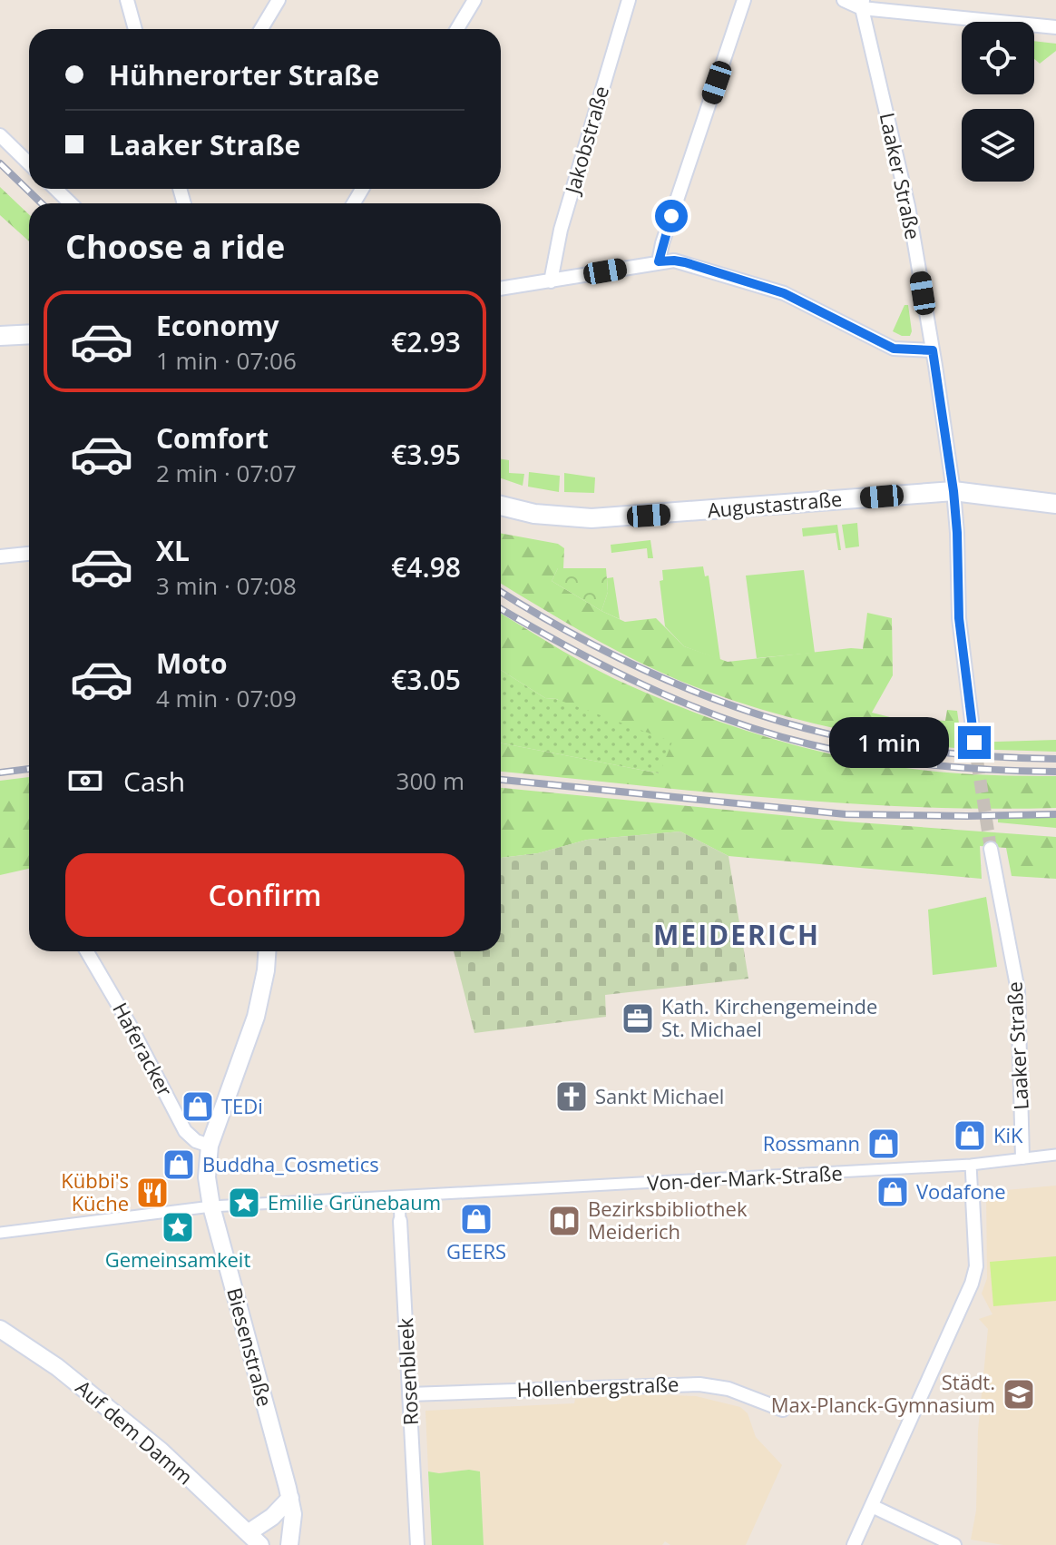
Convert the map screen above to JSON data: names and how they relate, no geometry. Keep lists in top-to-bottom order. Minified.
{"streets":{"main road":["Augustastraße"],"street":["Jakobstraße","Laaker Straße","Haferacker","Von-der-Mark-Straße","Biesenstraße","Rosenbleek","Hollenbergstraße","Auf dem Damm"]},"crossings":[["Laaker Straße","Augustastraße"],["Laaker Straße","Von-der-Mark-Straße"],["Haferacker","Biesenstraße"],["Von-der-Mark-Straße","Biesenstraße"],["Von-der-Mark-Straße","Rosenbleek"],["Rosenbleek","Hollenbergstraße"]],"districts":["MEIDERICH"],"places":{"office":["Kath. Kirchengemeinde St. Michael"],"church":["Sankt Michael"],"shop":["TEDi","KiK","Rossmann","Buddha_Cosmetics","Vodafone","GEERS"],"restaurant":["Kübbi's Küche"],"place":["Emilie Grünebaum","Gemeinsamkeit"],"library":["Bezirksbibliothek Meiderich"],"school or university":["Städt. Max-Planck-Gymnasium"]},"page":{"banner":["Hühnerorter Straße","Laaker Straße"],"heading":"Choose a ride","list":[{"name":"Economy","note":"1 min · 07:06","value":"€2.93"},{"name":"Comfort","note":"2 min · 07:07","value":"€3.95"},{"name":"XL","note":"3 min · 07:08","value":"€4.98"},{"name":"Moto","note":"4 min · 07:09","value":"€3.05"}],"bubble":"1 min","pay":["Cash","300 m"],"buttons":"Confirm"}}
